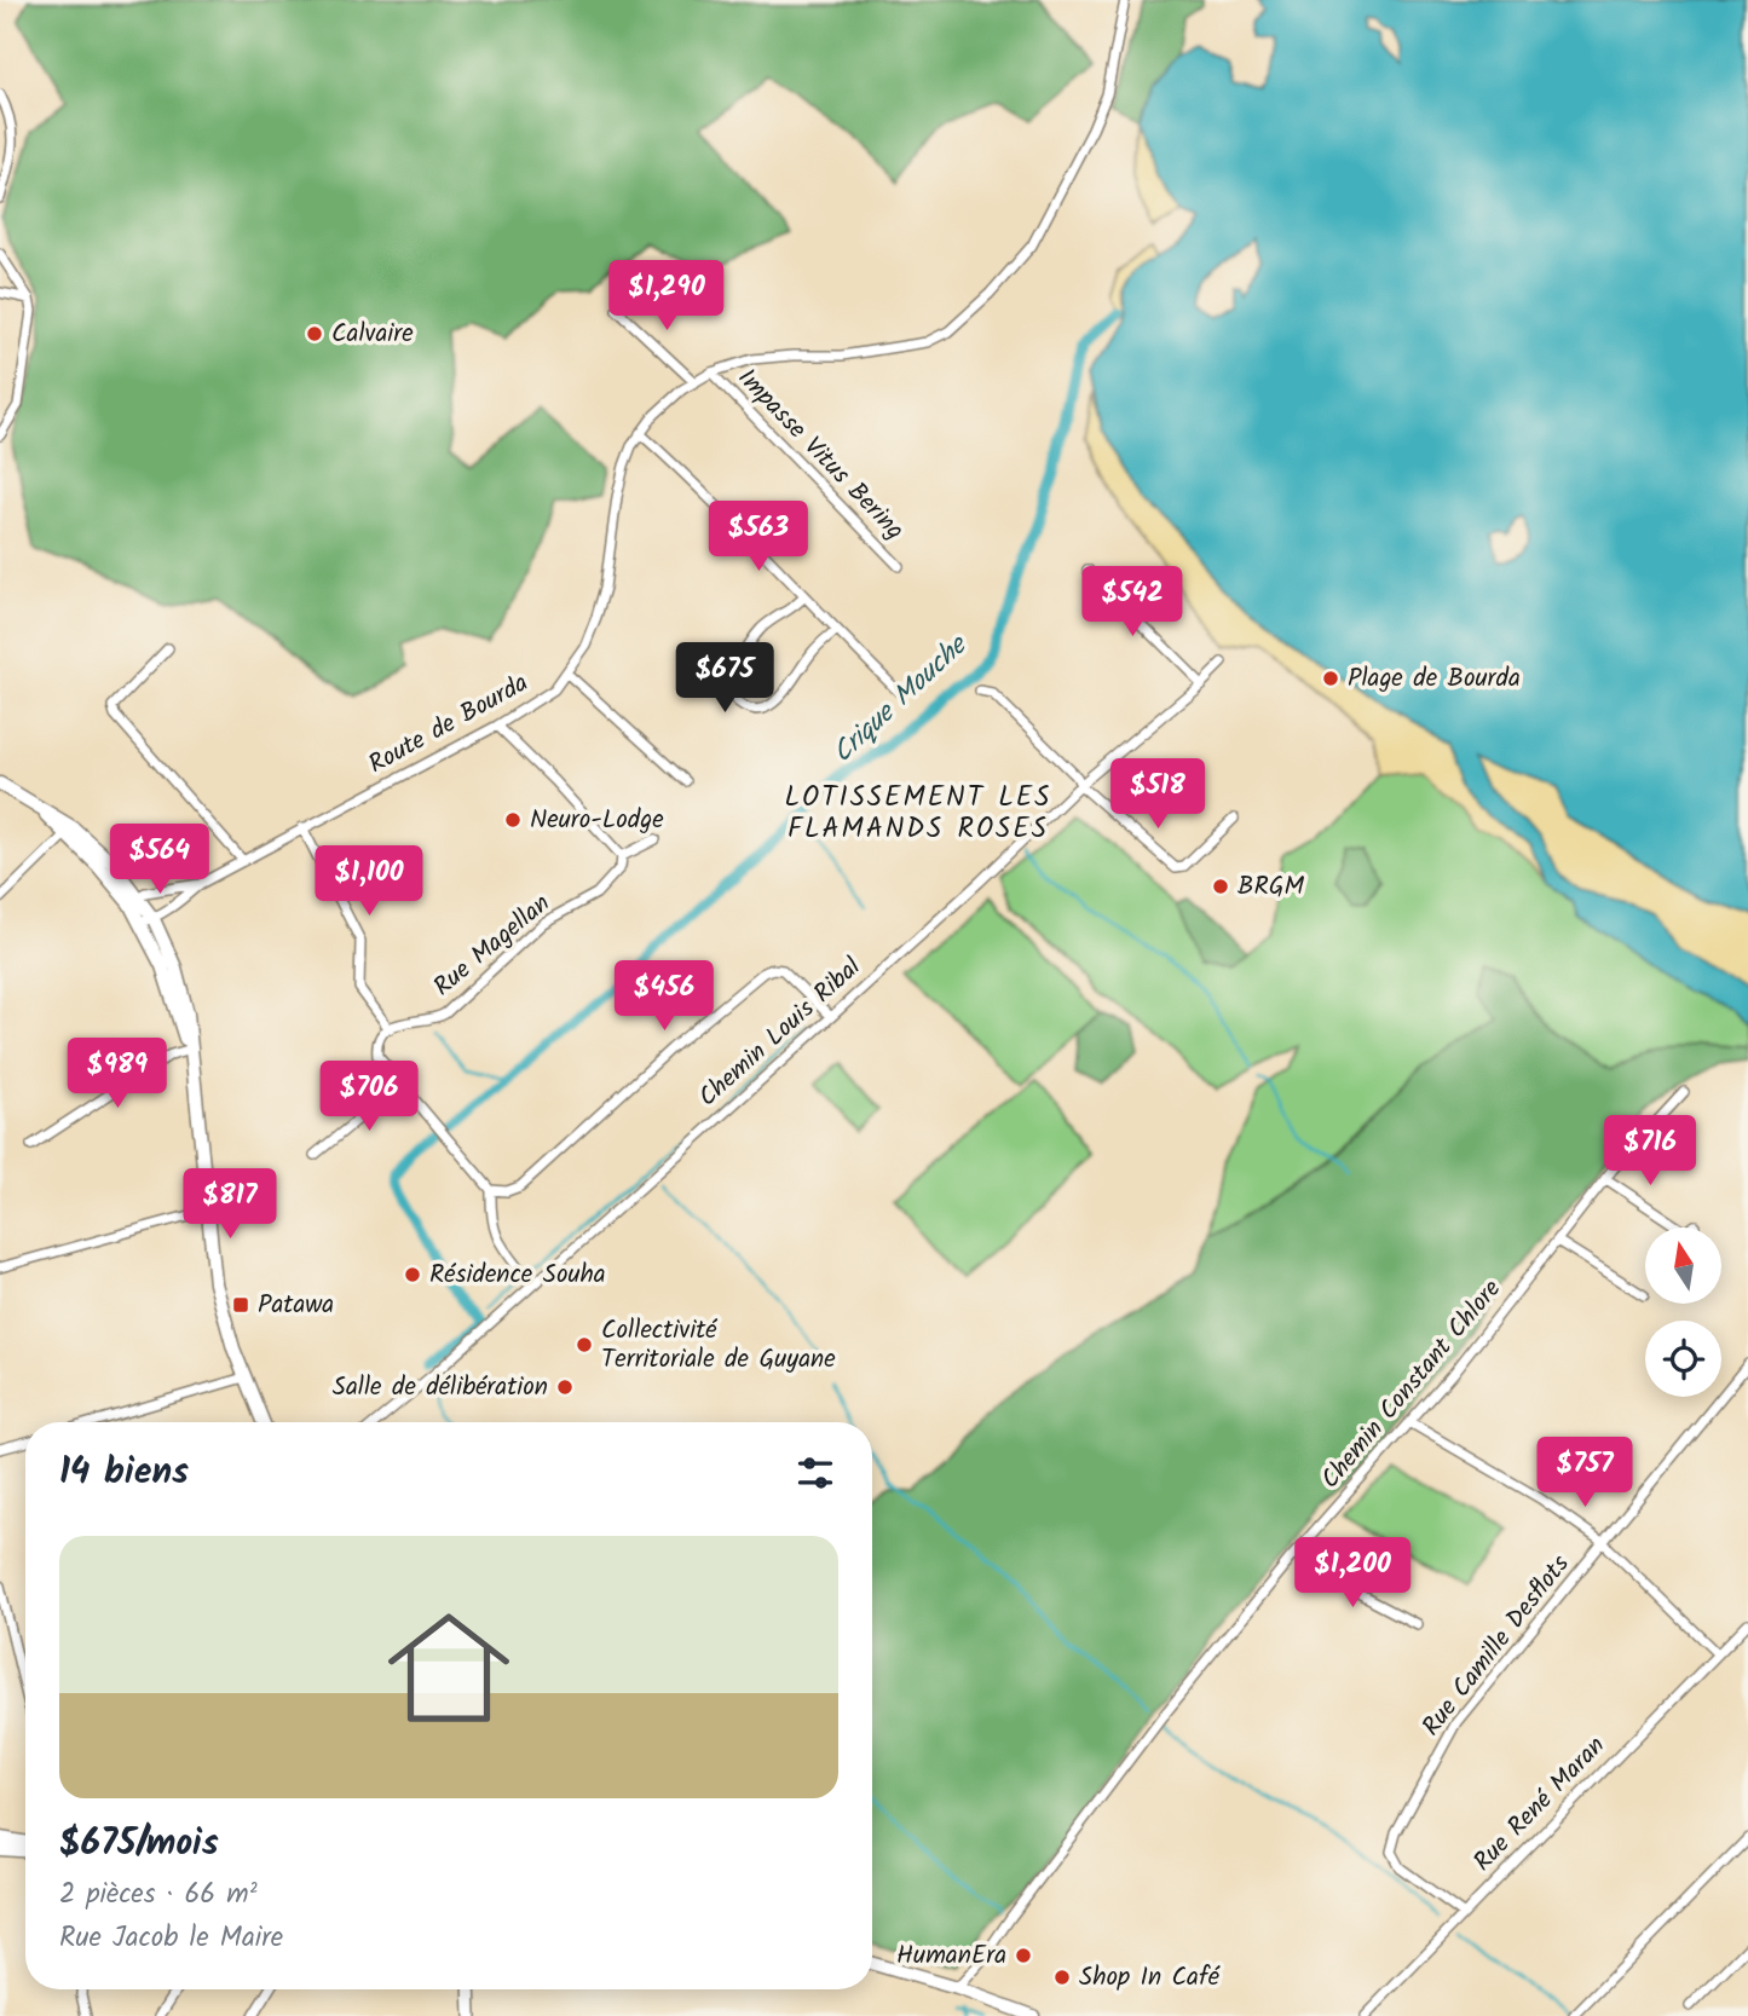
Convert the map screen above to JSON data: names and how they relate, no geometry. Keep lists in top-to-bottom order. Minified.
{"streets":{"street":["Impasse Vitus Bering","Route de Bourda","Rue Magellan","Chemin Louis Ribal","Chemin Constant Chlore","Rue Camille Desflots","Rue René Maran"]},"crossings":[["Impasse Vitus Bering","Route de Bourda"],["Rue Camille Desflots","Rue René Maran"]],"districts":["LOTISSEMENT LES FLAMANDS ROSES"],"water":["Crique Mouche"],"places":{"other":["Calvaire","Plage de Bourda","Neuro-Lodge","BRGM","Résidence Souha","Collectivité Territoriale de Guyane","Salle de délibération","HumanEra","Shop In Café"],"transit":["Patawa"]},"north":"top","page":{"price":["$1,290","$563","$542","$675","$518","$564","$1,100","$456","$989","$706","$716","$817","$757","$1,200"],"heading":"14 biens","list":[{"name":"$675/mois","note":"2 pièces · 66 m² · Rue Jacob le Maire"}]}}
